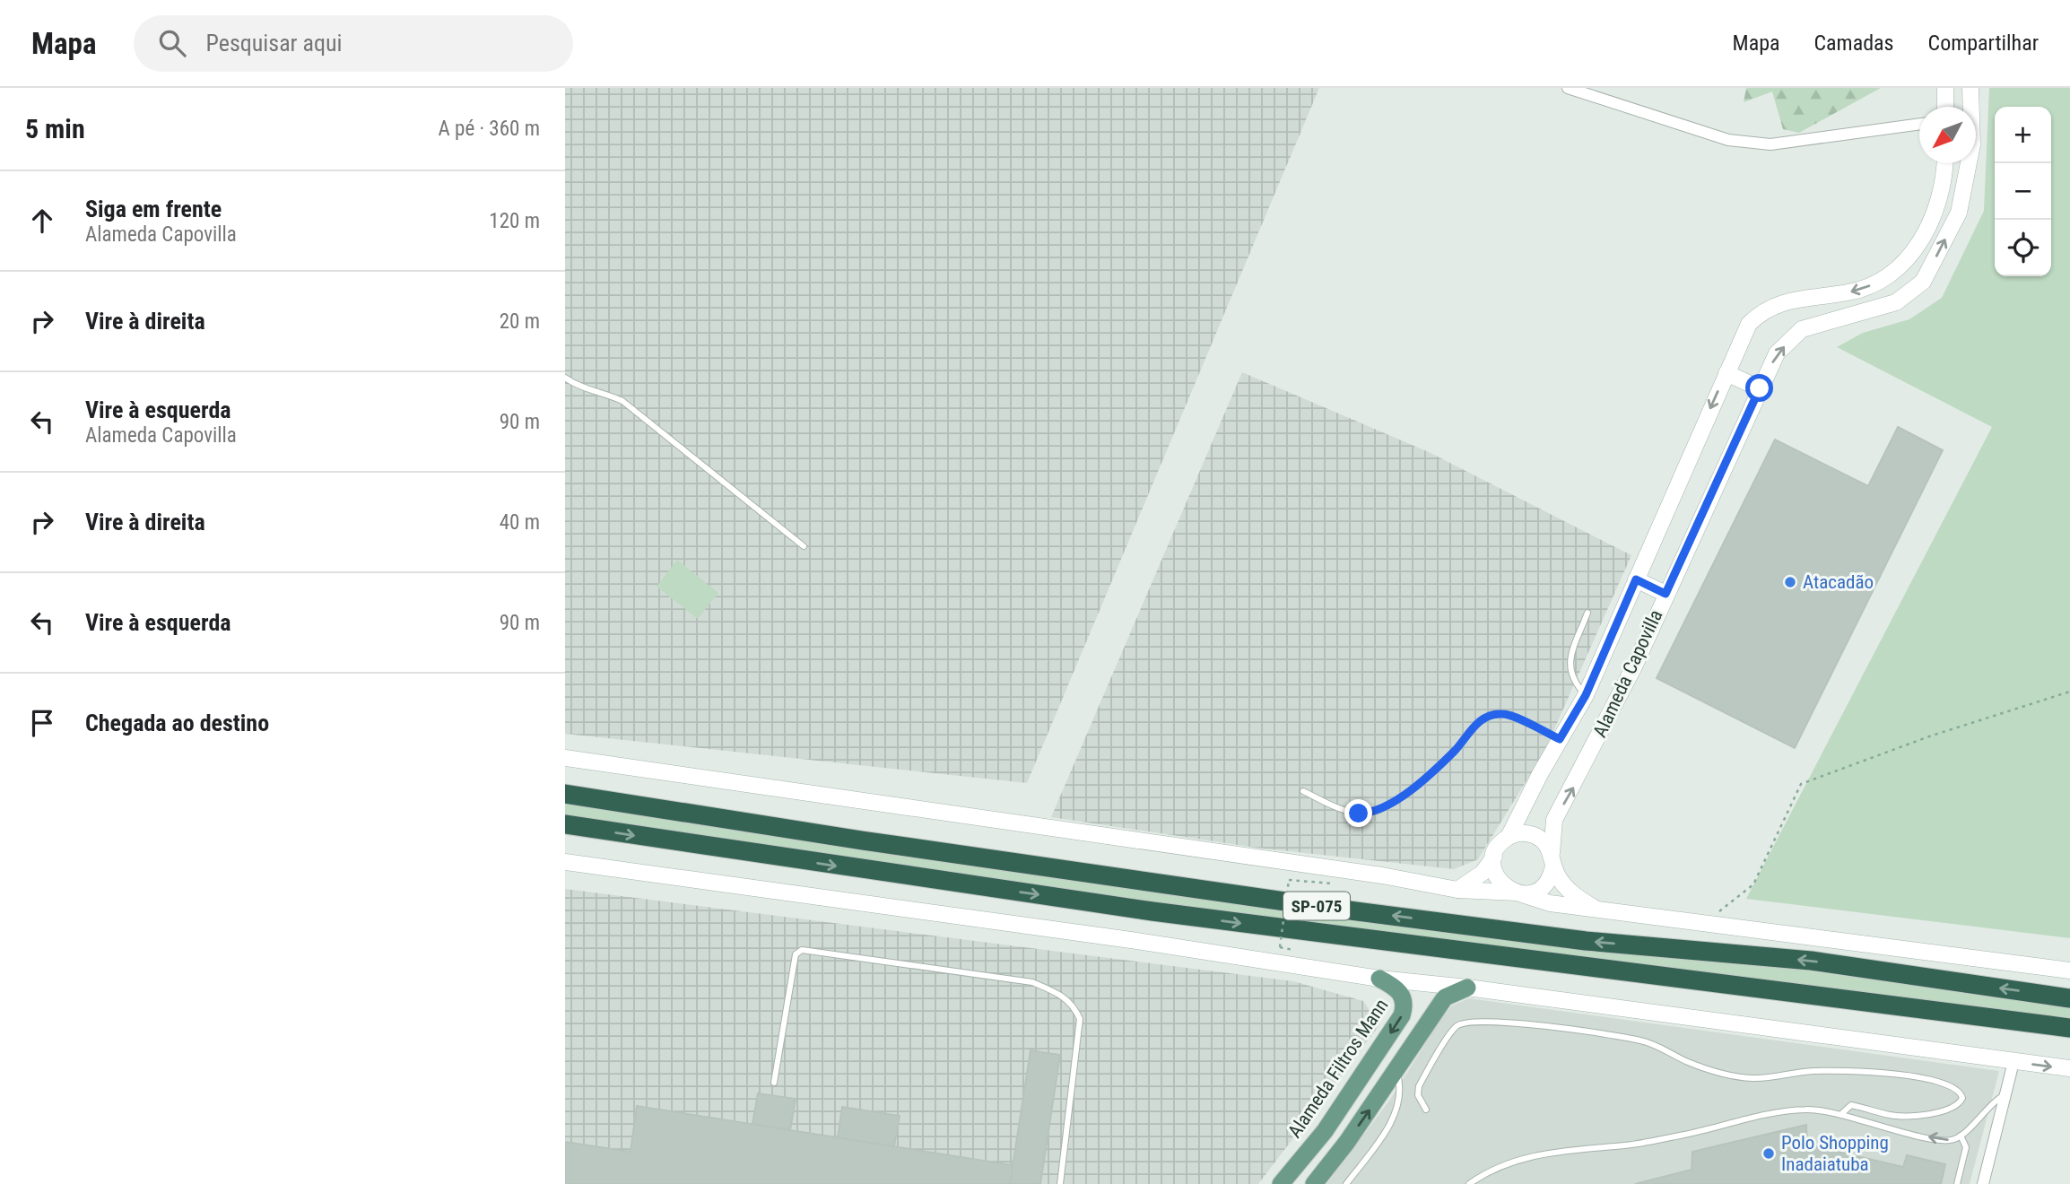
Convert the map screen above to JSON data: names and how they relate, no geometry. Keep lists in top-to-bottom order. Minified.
{"streets":{"highway":["SP-075"],"main road":["Alameda Capovilla","Alameda Filtros Mann"]},"places":["Atacadão","Polo Shopping Inadaiatuba"],"north":"bottom left","page":{"header":"Mapa","search":"Pesquisar aqui","nav":["Mapa","Camadas","Compartilhar"],"heading":["5 min","A pé · 360 m"],"map_buttons":["+","−"],"list":[["Siga em frente","Alameda Capovilla","120 m"],["Vire à direita","20 m"],["Vire à esquerda","Alameda Capovilla","90 m"],["Vire à direita","40 m"],["Vire à esquerda","90 m"],"Chegada ao destino"]}}
